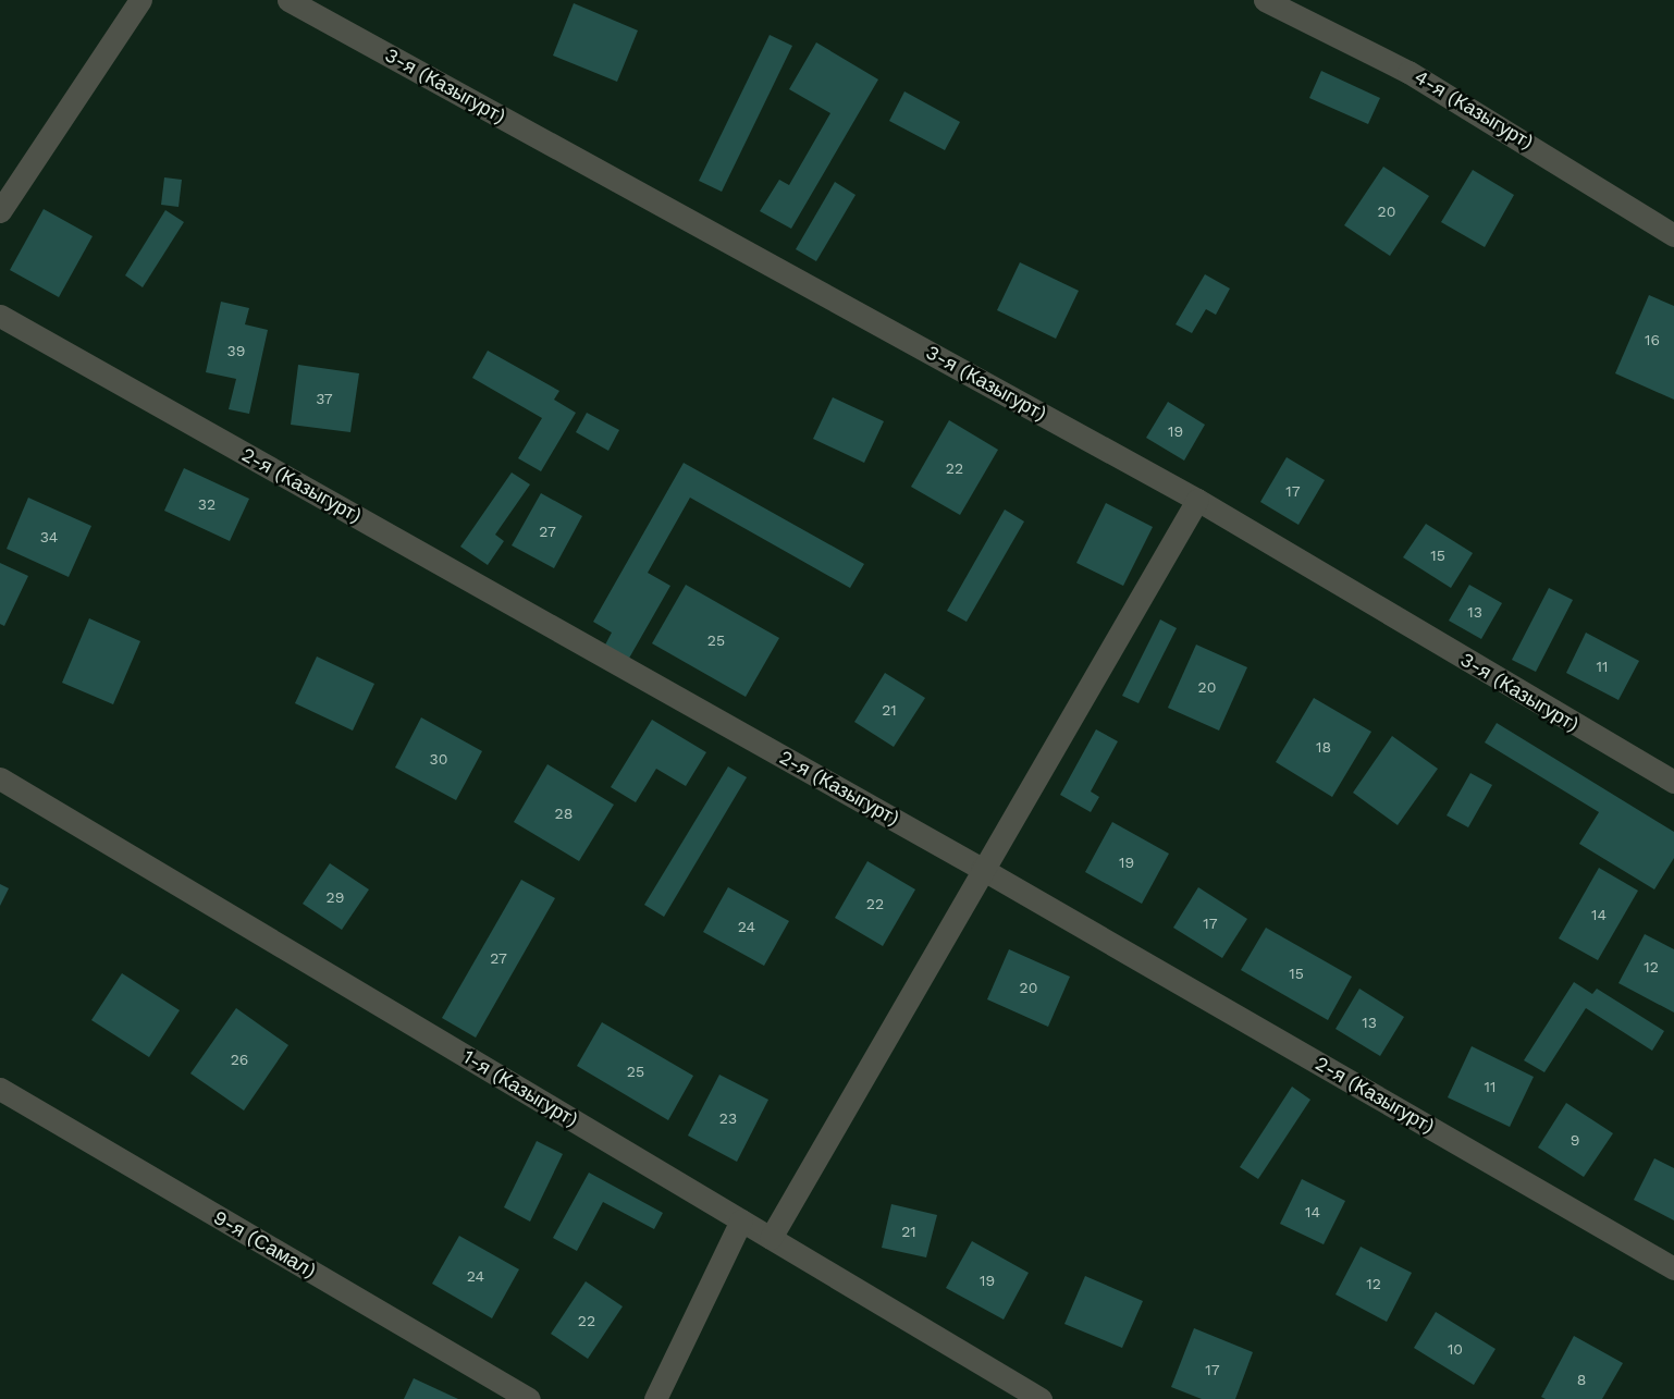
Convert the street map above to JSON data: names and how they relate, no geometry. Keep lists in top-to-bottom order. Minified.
{"streets":{"street":["3-я (Казыгурт)","4-я (Казыгурт)","2-я (Казыгурт)","1-я (Казыгурт)","9-я (Самал)"]},"house_numbers":["20","16","39","37","19","22","17","32","27","34","15","13","25","11","20","21","18","30","28","19","29","22","14","17","24","27","12","15","20","13","26","25","11","23","9","14","21","24","19","12","22","10","17","8"]}
